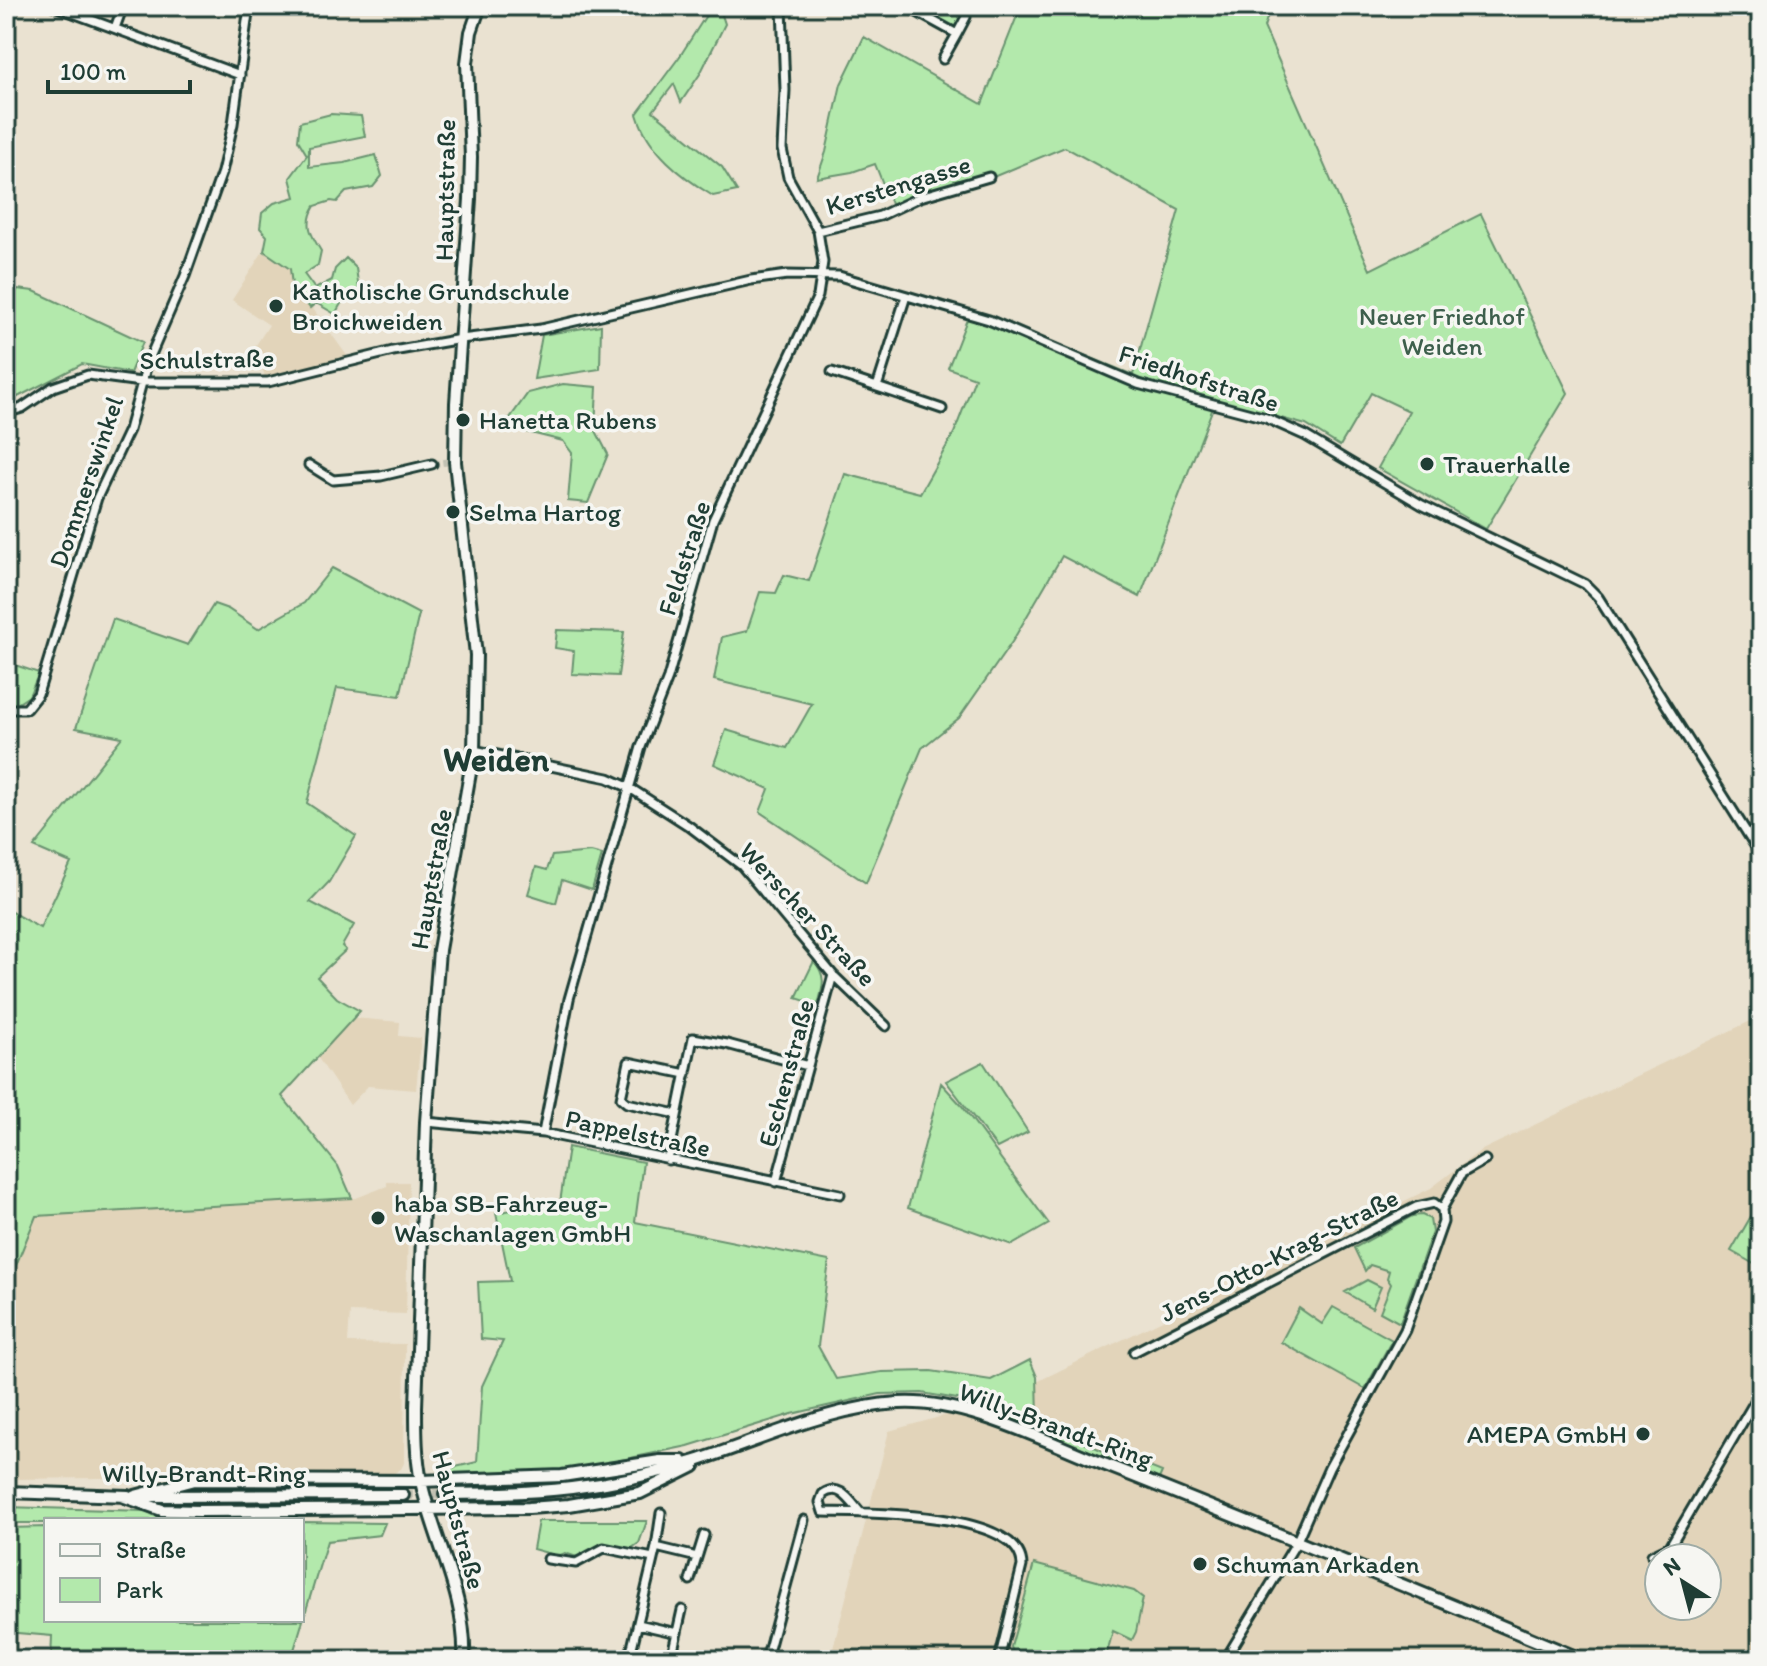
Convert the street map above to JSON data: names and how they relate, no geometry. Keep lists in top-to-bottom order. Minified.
{"streets":{"main road":["Hauptstraße","Willy-Brandt-Ring"],"street":["Kerstengasse","Schulstraße","Friedhofstraße","Dommerswinkel","Feldstraße","Werscher Straße","Eschenstraße","Pappelstraße","Jens-Otto-Krag-Straße"]},"crossings":[["Kerstengasse","Feldstraße"],["Hauptstraße","Schulstraße"],["Hauptstraße","Friedhofstraße"],["Hauptstraße","Werscher Straße"],["Hauptstraße","Pappelstraße"],["Schulstraße","Friedhofstraße"],["Schulstraße","Dommerswinkel"],["Friedhofstraße","Feldstraße"],["Feldstraße","Werscher Straße"],["Feldstraße","Pappelstraße"],["Werscher Straße","Eschenstraße"],["Eschenstraße","Pappelstraße"],["Jens-Otto-Krag-Straße","Willy-Brandt-Ring"]],"districts":["Weiden"],"parks":["Neuer Friedhof Weiden"],"places":["Katholische Grundschule Broichweiden","Hanetta Rubens","Trauerhalle","Selma Hartog","haba SB-Fahrzeug- Waschanlagen GmbH","AMEPA GmbH","Schuman Arkaden"],"legend":["Straße","Park"],"scale_bar":"100 m","north":"top left"}
